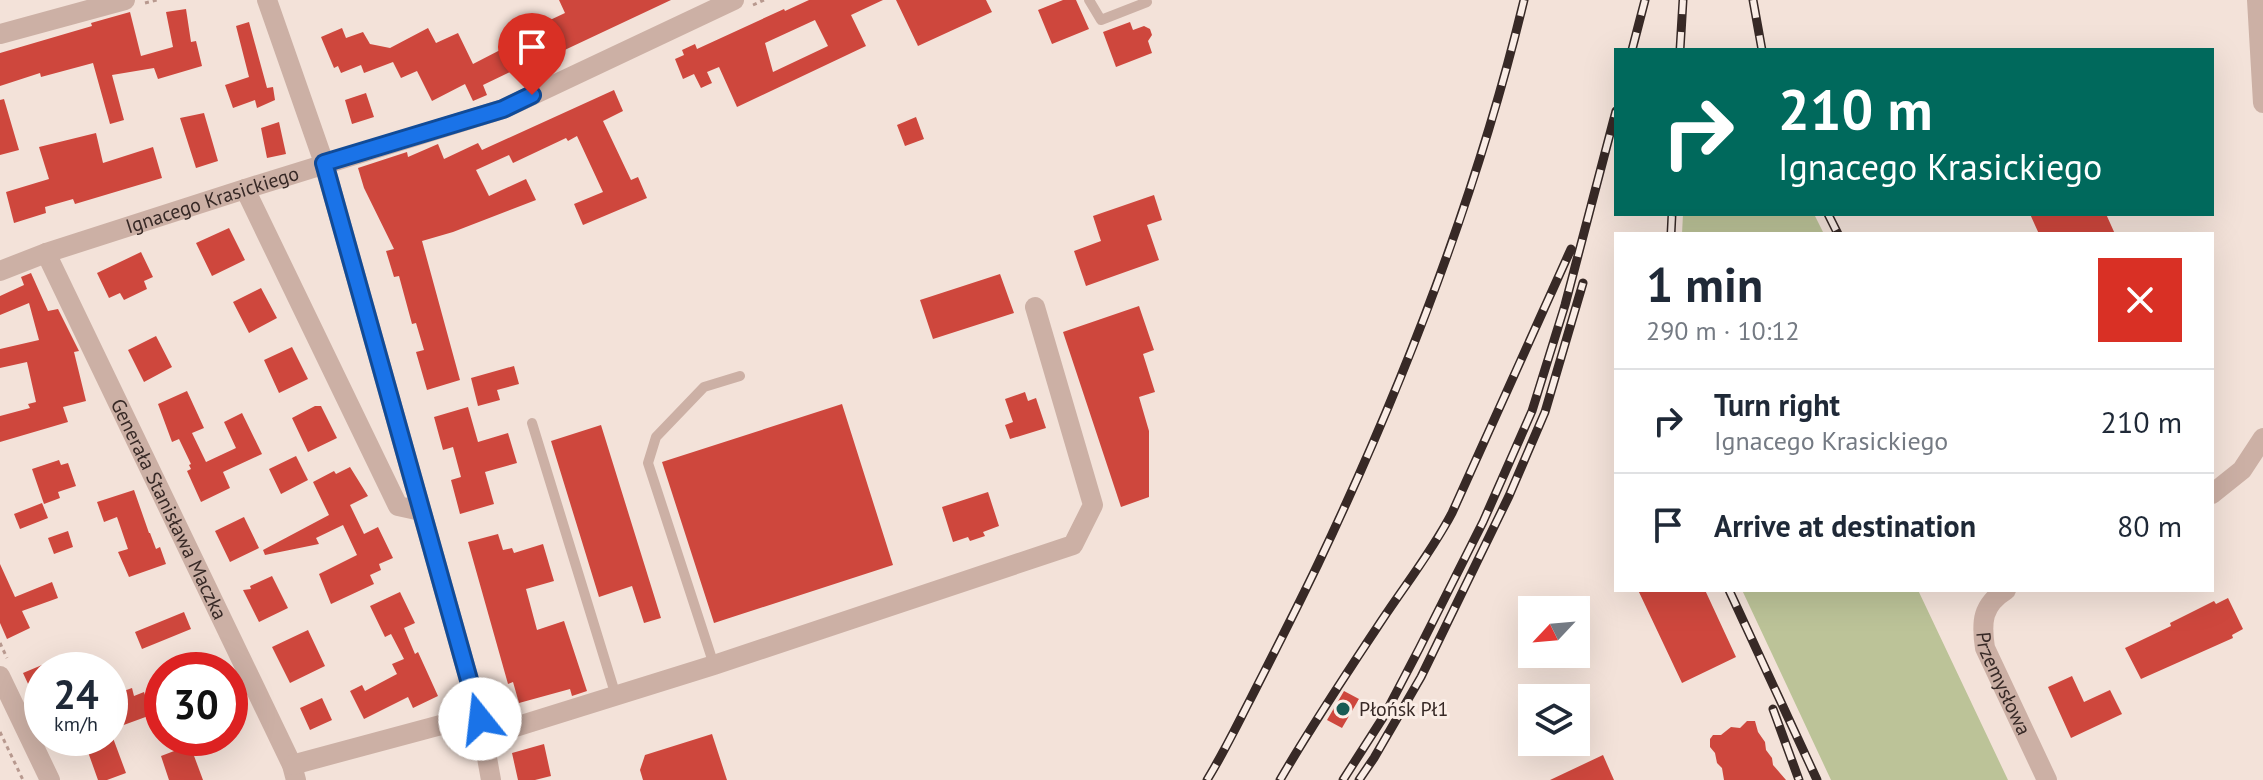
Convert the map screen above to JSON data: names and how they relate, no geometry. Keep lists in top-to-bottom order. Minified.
{"streets":{"street":["Ignacego Krasickiego","Generała Stanisława Maczka","Przemysłowa"]},"crossings":[["Ignacego Krasickiego","Generała Stanisława Maczka"]],"places":["Płońsk Pł1"],"north":"bottom left","page":{"turn":["210 m","Ignacego Krasickiego"],"heading":["1 min","290 m · 10:12"],"list":[{"name":"Turn right","note":"Ignacego Krasickiego","value":"210 m"},{"name":"Arrive at destination","value":"80 m"}],"speed":"24 km/h","limit":"30"}}
